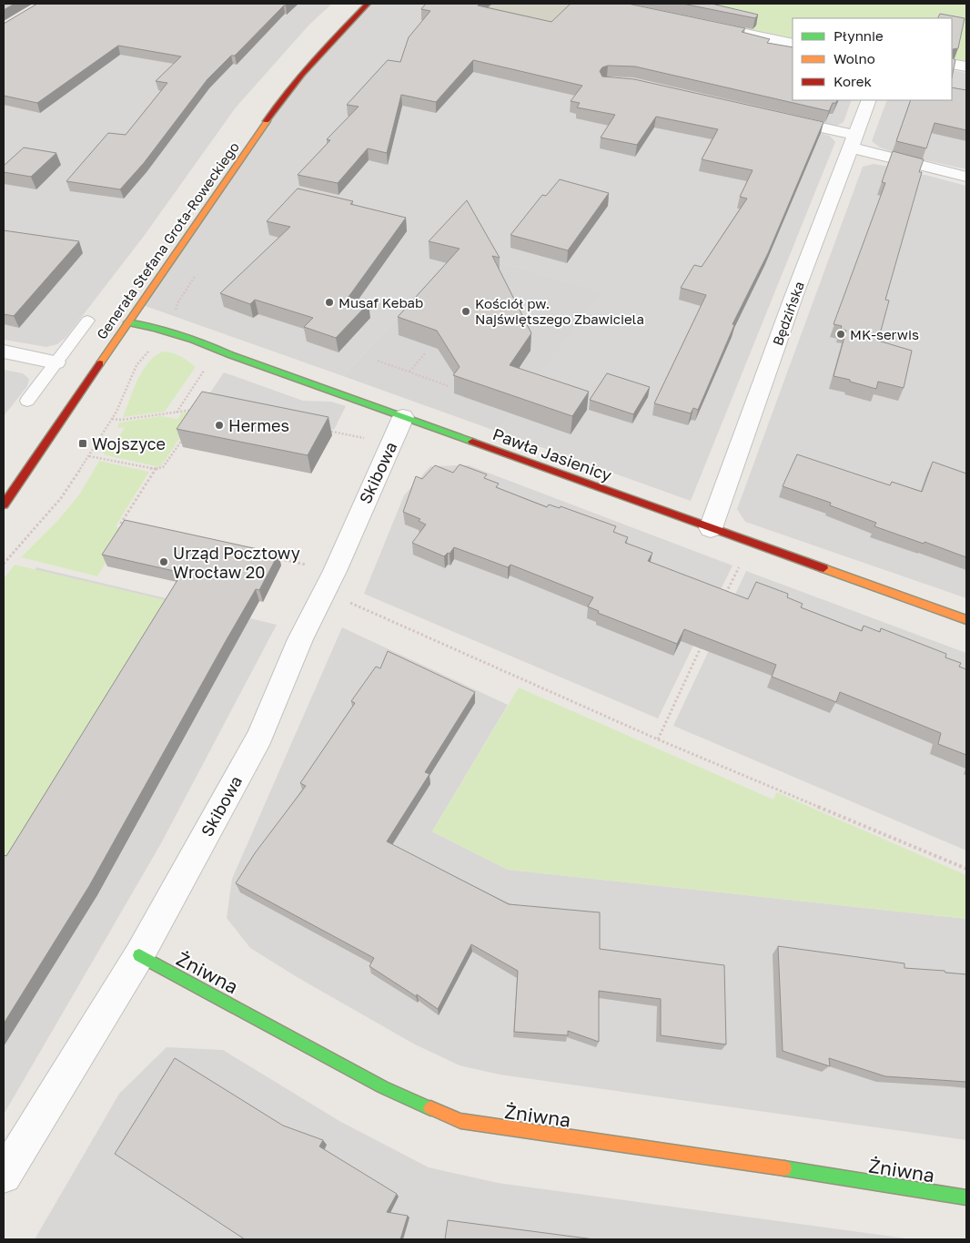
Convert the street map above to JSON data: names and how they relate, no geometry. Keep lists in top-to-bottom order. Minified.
{"streets":{"street":["Generała Stefana Grota-Roweckiego","Będzińska","Pawła Jasienicy","Skibowa","Żniwna"]},"crossings":[["Generała Stefana Grota-Roweckiego","Pawła Jasienicy"],["Będzińska","Pawła Jasienicy"],["Pawła Jasienicy","Skibowa"],["Skibowa","Żniwna"]],"places":{"other":["Musaf Kebab","Kościół pw. Najświętszego Zbawiciela","MK-serwis","Hermes","Urząd Pocztowy Wrocław 20"],"transit":["Wojszyce"]},"legend":["Płynnie","Wolno","Korek"]}
